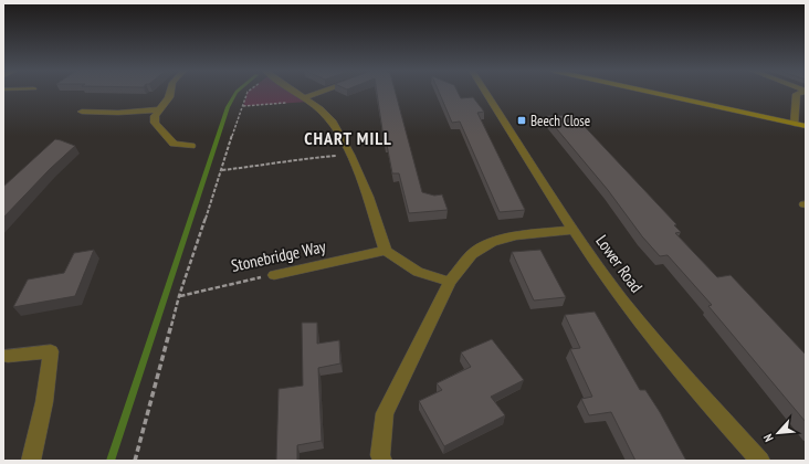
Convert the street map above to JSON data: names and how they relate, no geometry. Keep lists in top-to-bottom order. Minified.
{"streets":{"street":["Stonebridge Way","Lower Road"]},"districts":["CHART MILL"],"places":{"transit":["Beech Close"]},"north":"bottom left"}
